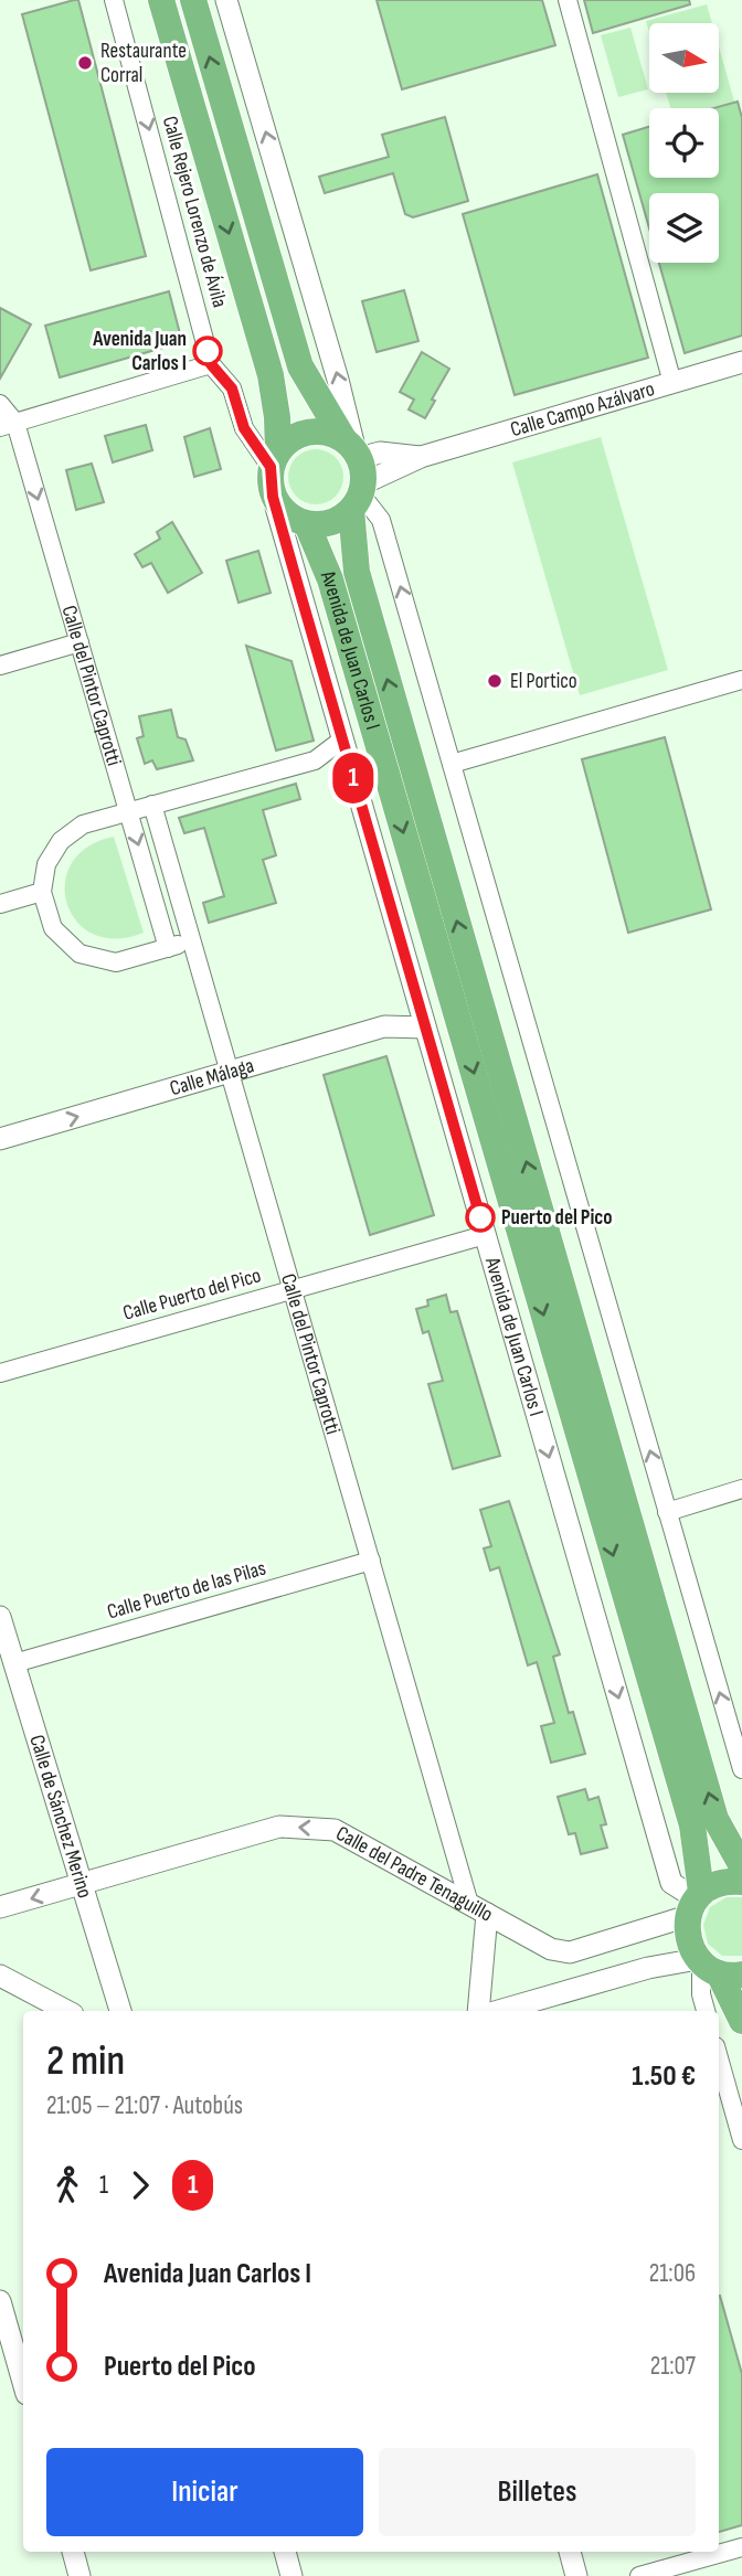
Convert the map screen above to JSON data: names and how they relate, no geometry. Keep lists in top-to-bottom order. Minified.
{"streets":{"highway":["Avenida de Juan Carlos I"],"street":["Calle Rejero Lorenzo de Ávila","Calle Campo Azálvaro","Calle del Pintor Caprotti","Calle Málaga","Calle Puerto del Pico","Calle Puerto de las Pilas","Calle de Sánchez Merino","Calle del Padre Tenaguillo"]},"crossings":[["Calle Rejero Lorenzo de Ávila","Calle Campo Azálvaro"],["Calle Rejero Lorenzo de Ávila","Avenida de Juan Carlos I"],["Calle Campo Azálvaro","Avenida de Juan Carlos I"],["Avenida de Juan Carlos I","Calle Málaga"],["Avenida de Juan Carlos I","Calle Puerto del Pico"],["Avenida de Juan Carlos I","Calle del Padre Tenaguillo"],["Calle del Pintor Caprotti","Calle Málaga"],["Calle del Pintor Caprotti","Calle Puerto del Pico"],["Calle del Pintor Caprotti","Calle Puerto de las Pilas"],["Calle del Pintor Caprotti","Calle del Padre Tenaguillo"],["Calle Puerto de las Pilas","Calle de Sánchez Merino"],["Calle de Sánchez Merino","Calle del Padre Tenaguillo"]],"one_way":["Calle Rejero Lorenzo de Ávila","Calle Málaga","Calle del Padre Tenaguillo"],"places":["Restaurante Corral","Avenida Juan Carlos I","El Portico","Puerto del Pico"],"lines":["bus line 1"],"north":"right","page":{"on_map":"1","heading":["2 min","21:05 – 21:07 · Autobús","1.50 €"],"legs":["1","1"],"list":[{"name":"Avenida Juan Carlos I","value":"21:06"},{"name":"Puerto del Pico","value":"21:07"}],"buttons":["Iniciar","Billetes"]}}
